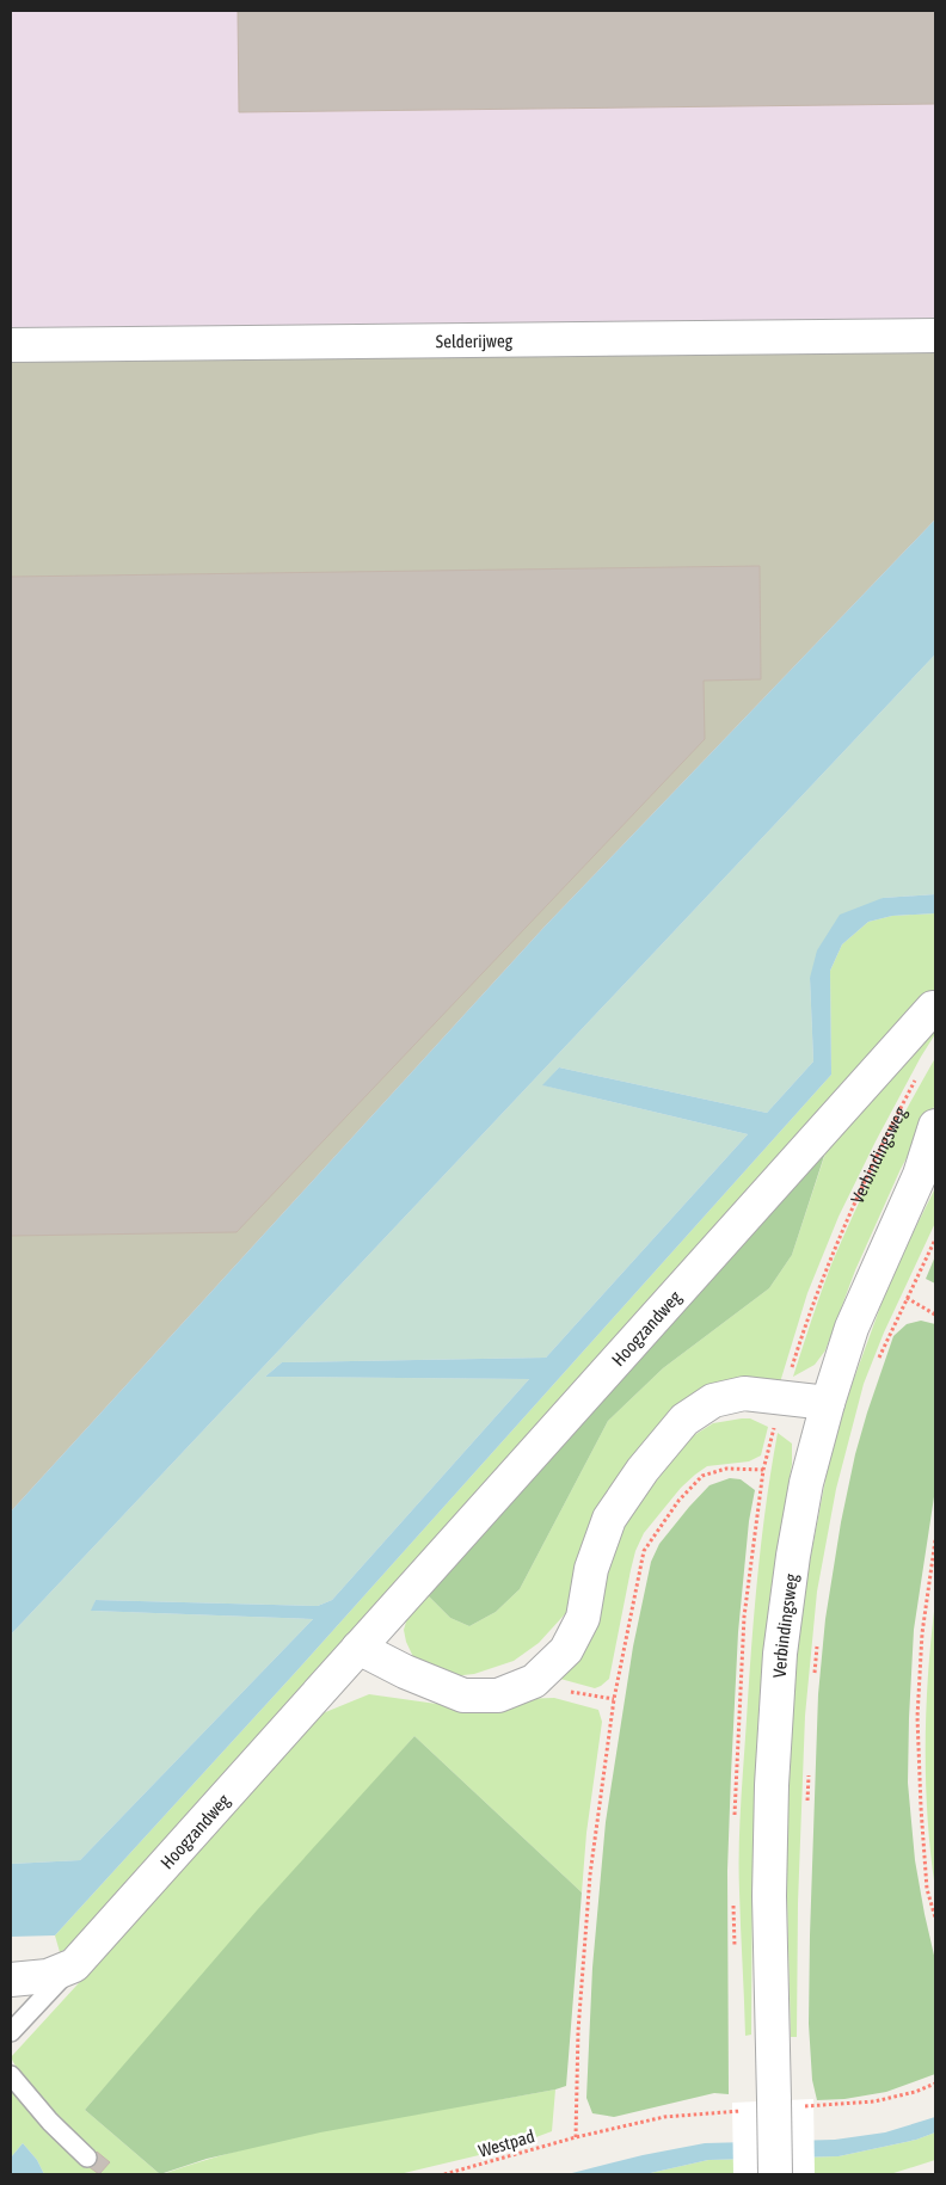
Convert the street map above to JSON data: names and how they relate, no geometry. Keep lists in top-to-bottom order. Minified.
{"streets":{"street":["Selderijweg","Verbindingsweg","Hoogzandweg"],"path":["Westpad"]},"crossings":[["Verbindingsweg","Westpad"]]}
